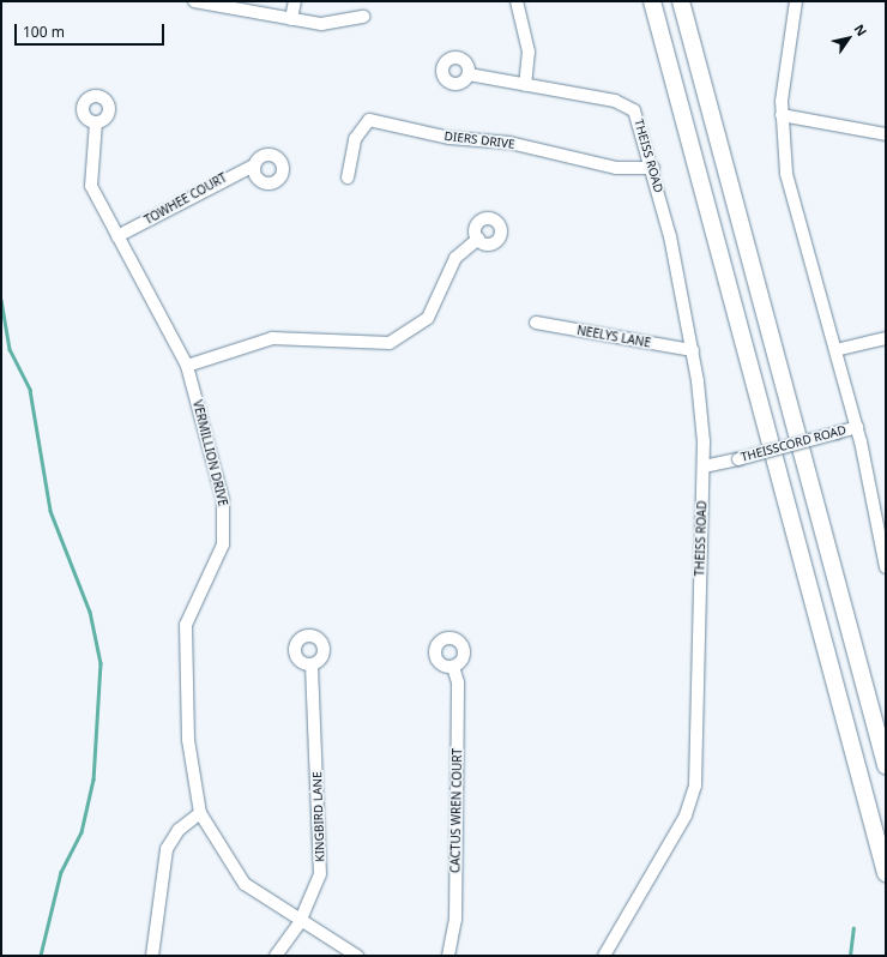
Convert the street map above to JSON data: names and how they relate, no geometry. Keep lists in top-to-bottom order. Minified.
{"streets":{"street":["DIERS DRIVE","THEISS ROAD","TOWHEE COURT","NEELYS LANE","THEISSCORD ROAD","VERMILLION DRIVE","CACTUS WREN COURT","KINGBIRD LANE"]},"crossings":[["DIERS DRIVE","THEISS ROAD"],["THEISS ROAD","NEELYS LANE"],["THEISS ROAD","THEISSCORD ROAD"],["TOWHEE COURT","VERMILLION DRIVE"],["VERMILLION DRIVE","KINGBIRD LANE"]],"scale_bar":"100 m","north":"top right"}
